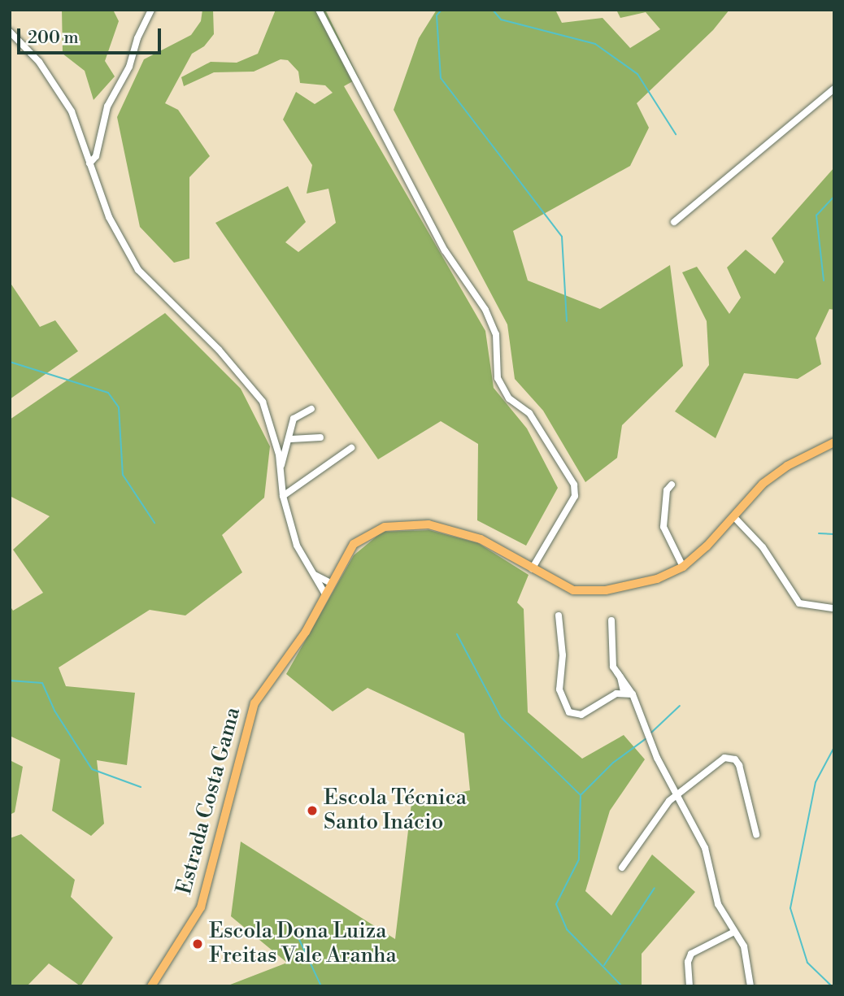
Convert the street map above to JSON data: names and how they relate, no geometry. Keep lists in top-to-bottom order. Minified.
{"streets":{"main road":["Estrada Costa Gama"]},"places":["Escola Técnica Santo Inácio","Escola Dona Luiza Freitas Vale Aranha"],"scale_bar":"200 m"}
